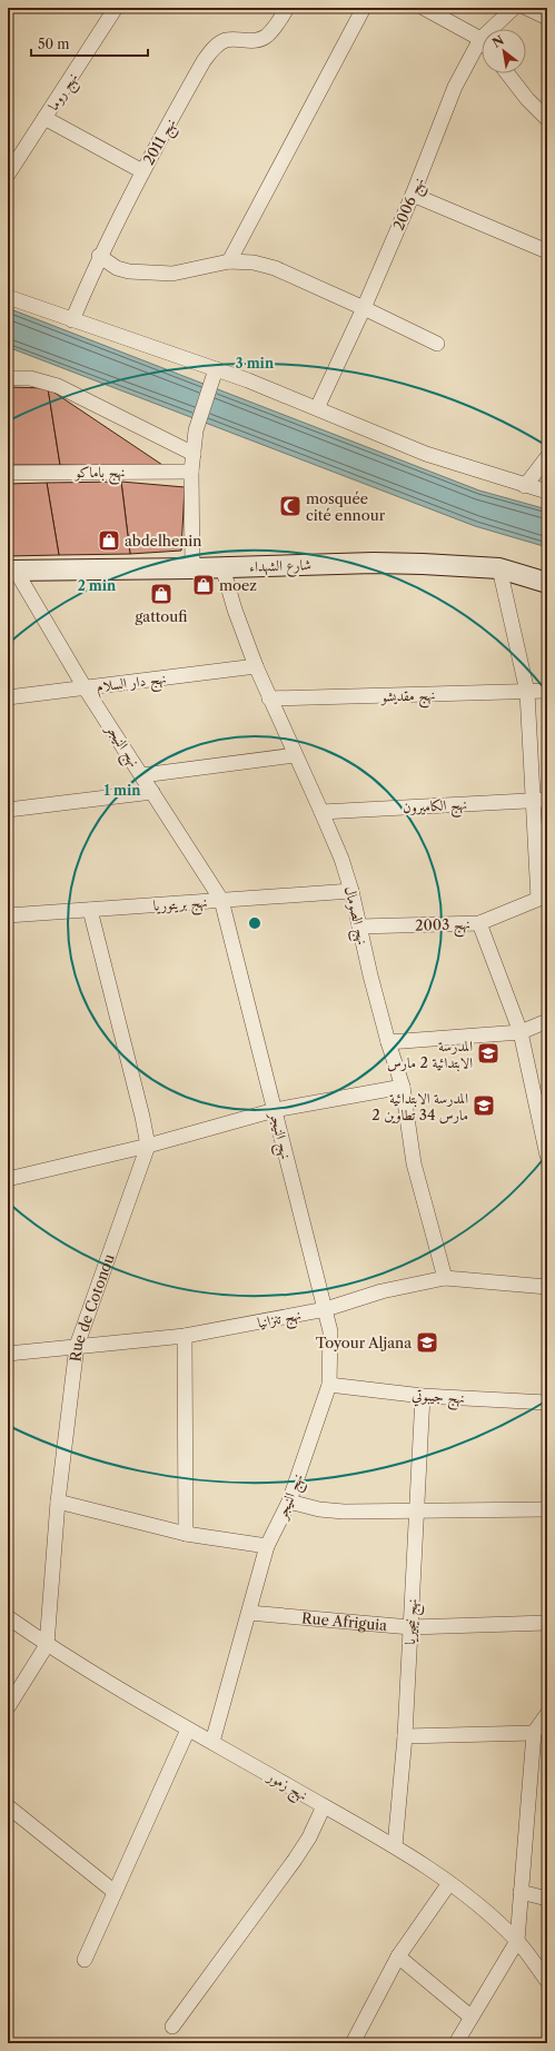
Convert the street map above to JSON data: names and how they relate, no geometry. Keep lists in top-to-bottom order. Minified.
{"streets":{"main road":["شارع الشهداء"],"street":["نهج روما","نهج 2011","نهج 2006","نهج باماكو","نهج دار السلام","نهج مقديشو","نهج النيجر","نهج الكاميرون","نهج بريتوريا","نهج الصومال","نهج 2003","Rue de Cotonou","نهج تنزانيا","نهج جيبوتي","Rue Afriguia","نهج نيجيريا","نهج زمور"]},"crossings":[["شارع الشهداء","نهج النيجر"],["شارع الشهداء","نهج الصومال"],["نهج دار السلام","نهج النيجر"],["نهج دار السلام","نهج الصومال"],["نهج مقديشو","نهج الصومال"],["نهج النيجر","نهج بريتوريا"],["نهج النيجر","نهج تنزانيا"],["نهج النيجر","نهج جيبوتي"],["نهج النيجر","Rue Afriguia"],["نهج النيجر","نهج زمور"],["نهج الكاميرون","نهج الصومال"],["نهج بريتوريا","نهج الصومال"],["نهج الصومال","نهج 2003"],["نهج الصومال","نهج تنزانيا"],["Rue de Cotonou","نهج تنزانيا"],["Rue de Cotonou","نهج زمور"],["نهج جيبوتي","نهج نيجيريا"],["Rue Afriguia","نهج نيجيريا"],["نهج نيجيريا","نهج زمور"]],"places":{"mosque":["mosquée cité ennour"],"shop":["abdelhenin","moez","gattoufi"],"school or university":["المدرسة الابتدائية 2 مارس","المدرسة الابتدائية 2 مارس 34 تطاوين","Toyour Aljana"]},"scale_bar":"50 m","north":"top left","rings":["3 min","2 min","1 min"]}
